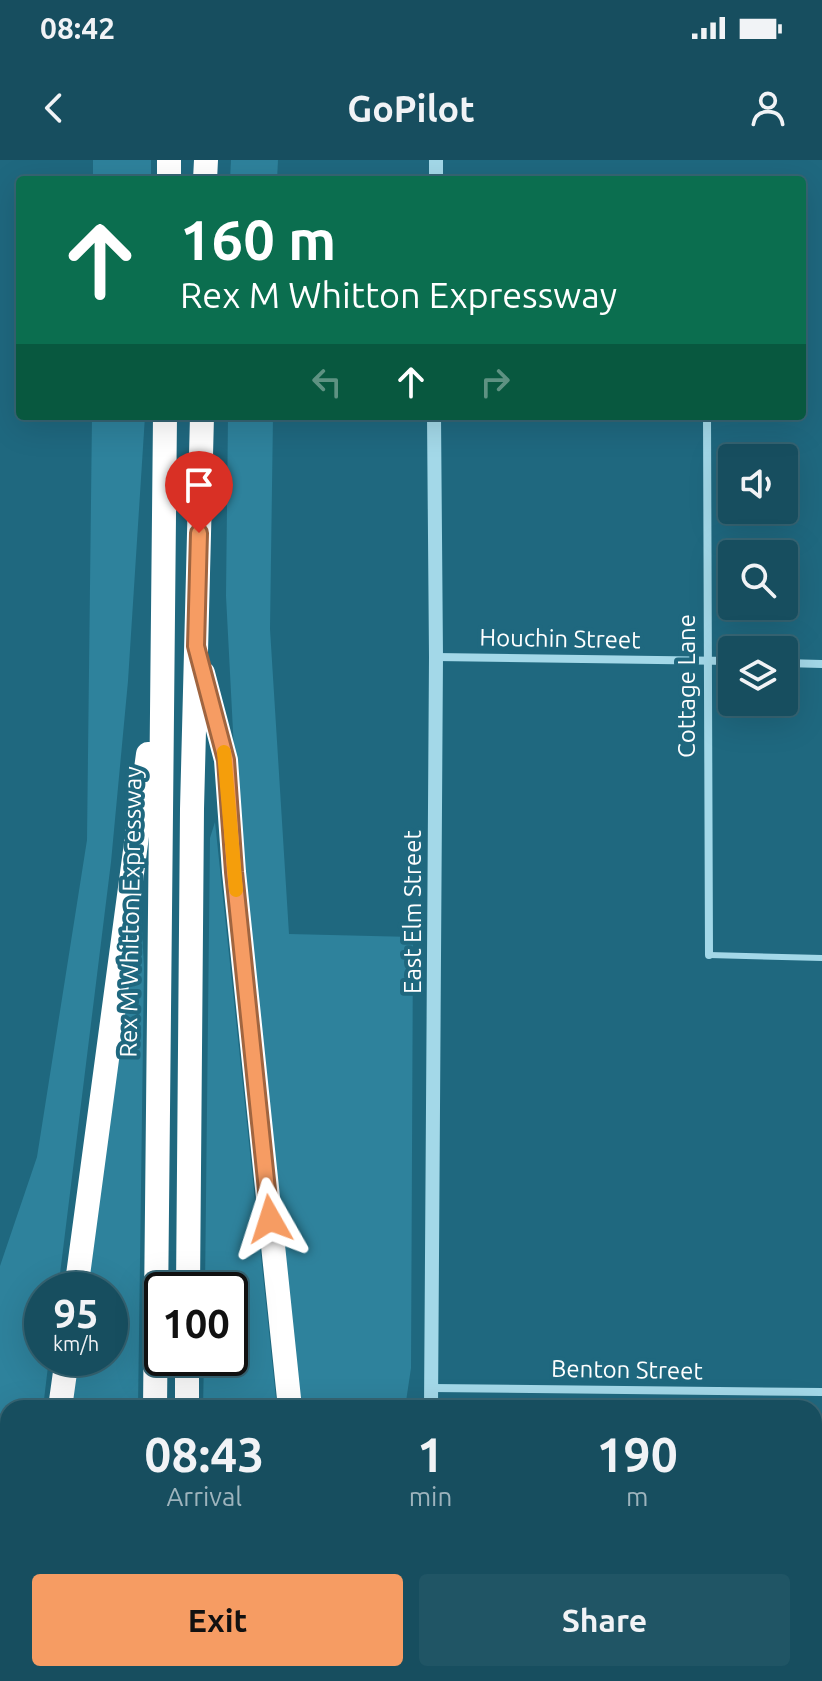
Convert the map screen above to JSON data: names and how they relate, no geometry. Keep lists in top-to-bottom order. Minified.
{"streets":{"highway":["Rex M Whitton Expressway"],"street":["Houchin Street","Cottage Lane","East Elm Street","Benton Street"]},"crossings":[["Houchin Street","Cottage Lane"],["Houchin Street","East Elm Street"],["East Elm Street","Benton Street"]],"page":{"status":"08:42","header":"GoPilot","turn":["160 m","Rex M Whitton Expressway"],"speed":"95 km/h","limit":"100","eta":["08:43","Arrival","1","min","190","m"],"buttons":["Exit","Share"]}}
